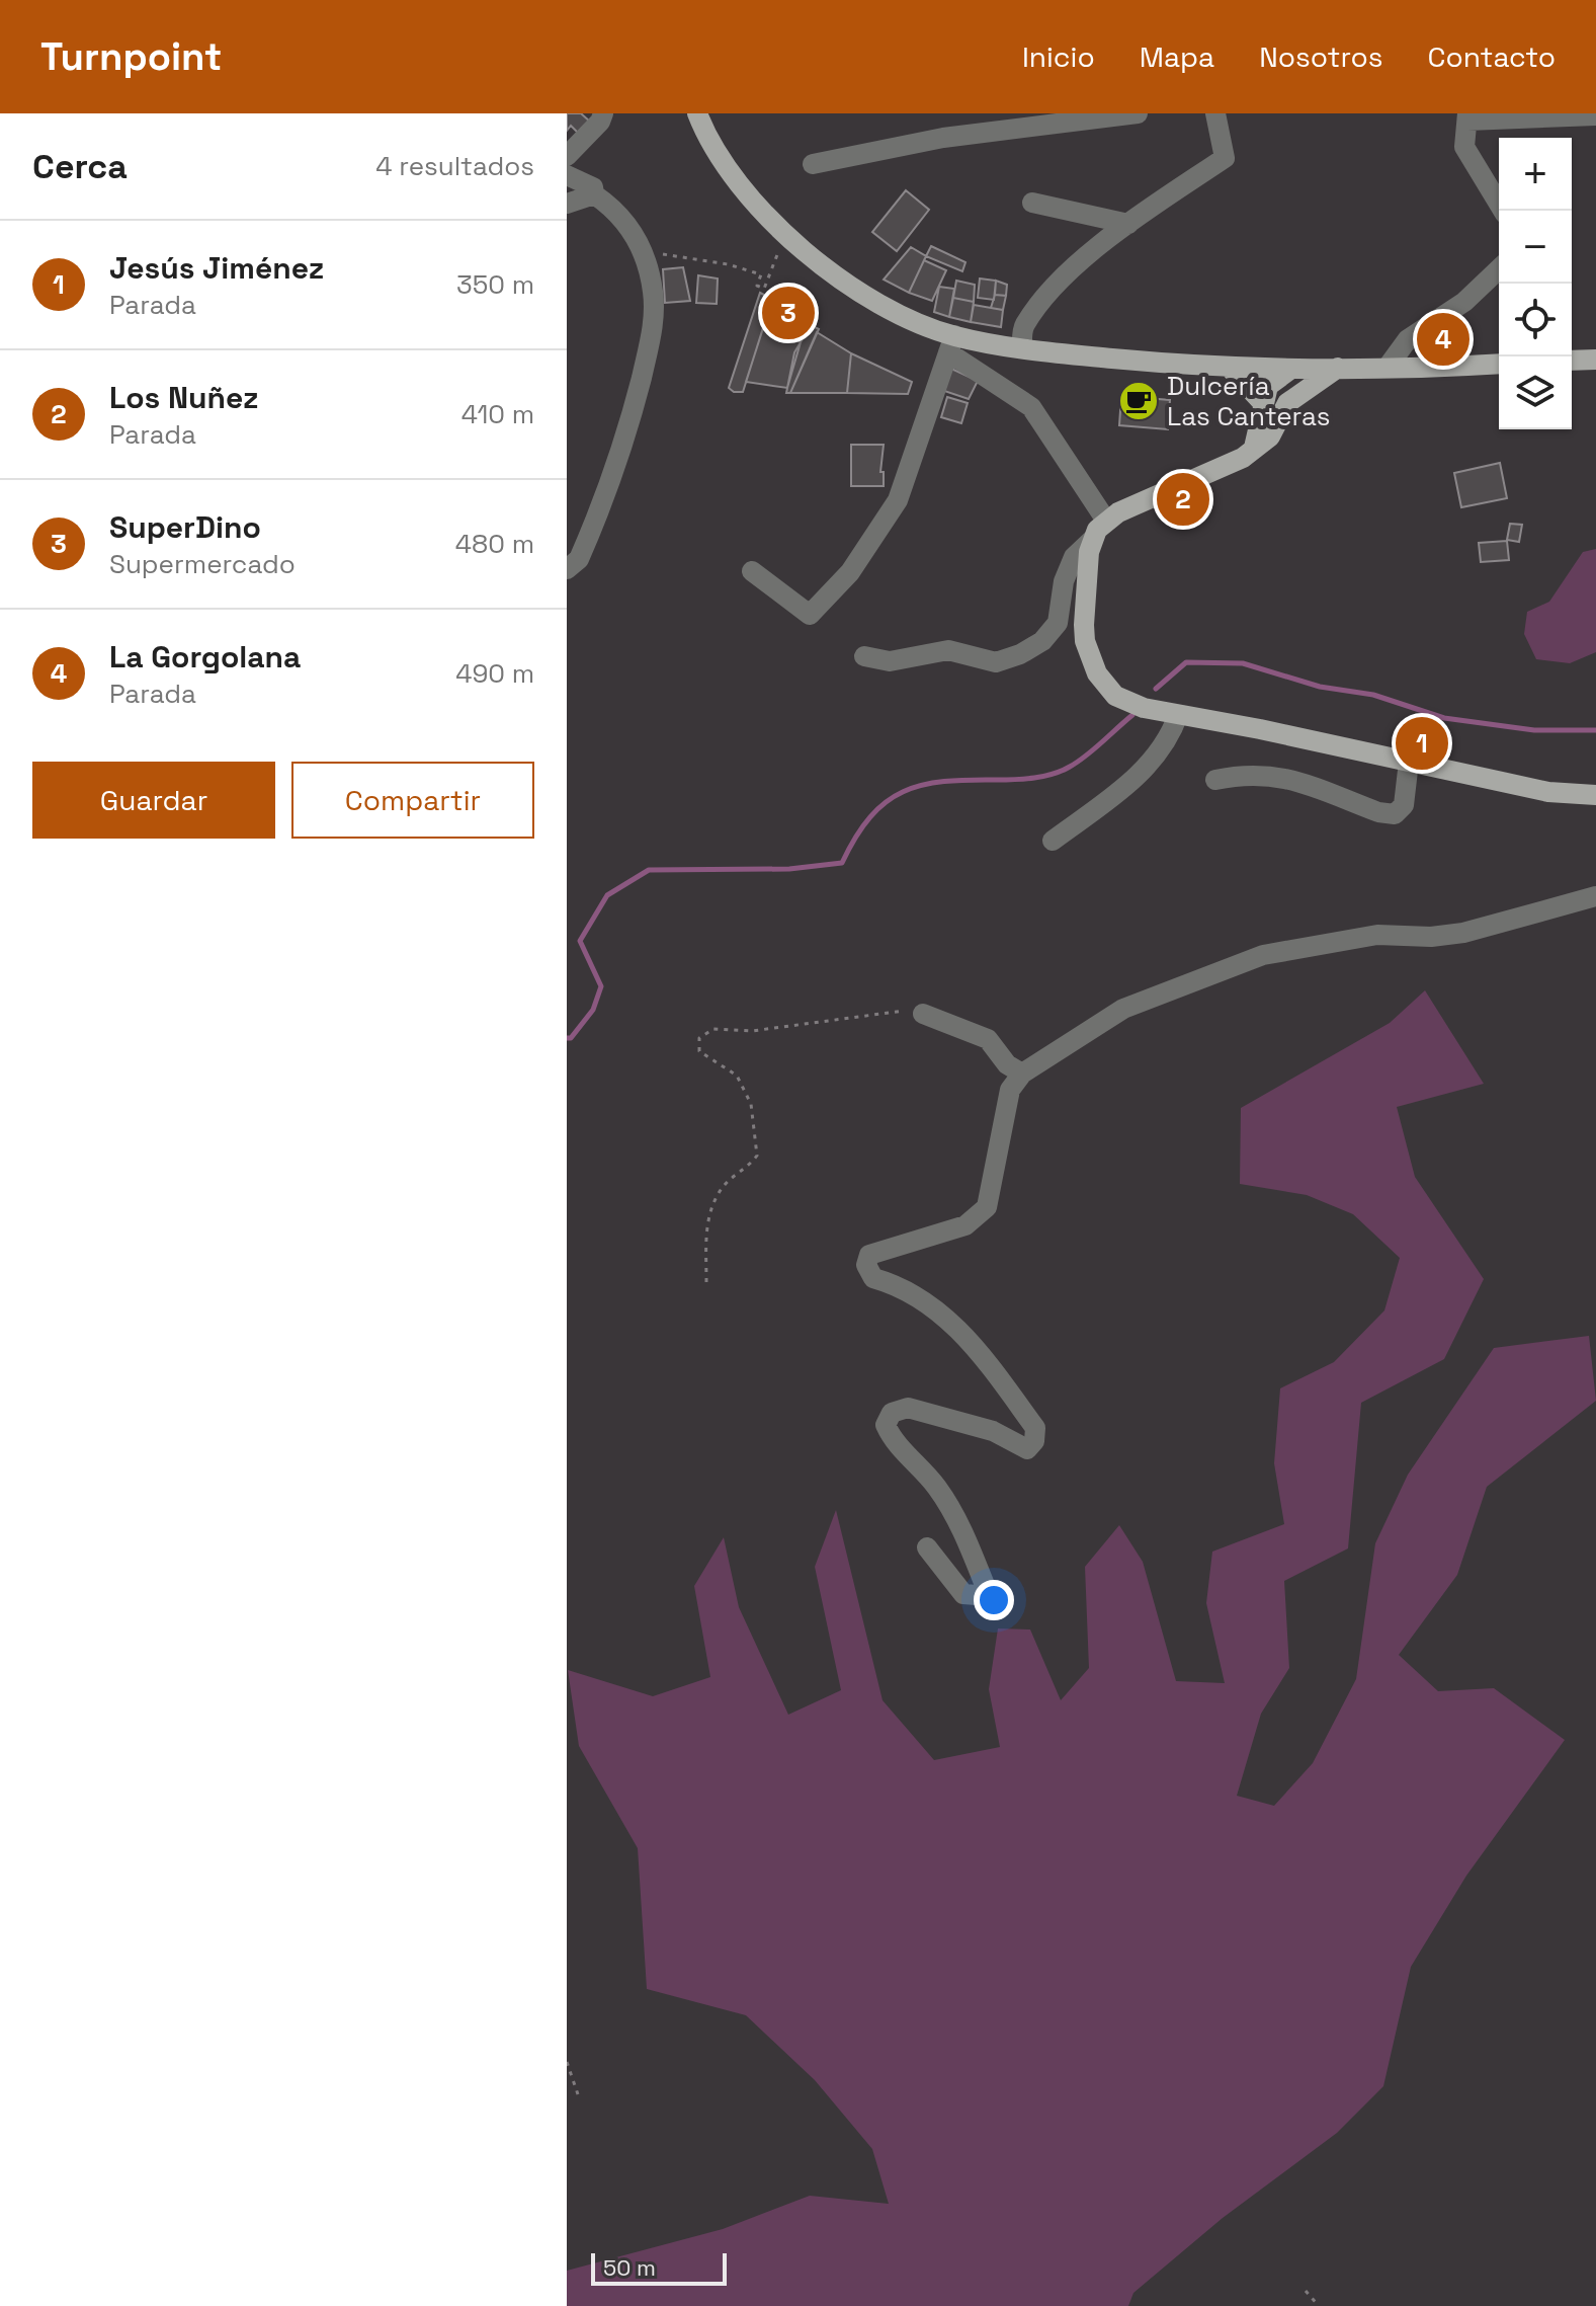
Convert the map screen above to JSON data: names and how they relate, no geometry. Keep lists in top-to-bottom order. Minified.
{"places":{"cafe":["Dulcería Las Canteras"]},"scale_bar":"50 m","page":{"header":"Turnpoint","nav":["Inicio","Mapa","Nosotros","Contacto"],"heading":["Cerca","4 resultados"],"map_buttons":["+","−"],"list":[{"mark":"1","name":"Jesús Jiménez","note":"Parada","value":"350 m"},{"mark":"2","name":"Los Nuñez","note":"Parada","value":"410 m"},{"mark":"3","name":"SuperDino","note":"Supermercado","value":"480 m"},{"mark":"4","name":"La Gorgolana","note":"Parada","value":"490 m"}],"pins":["3","4","2","1"],"buttons":["Guardar","Compartir"],"scale":"50 m"}}
